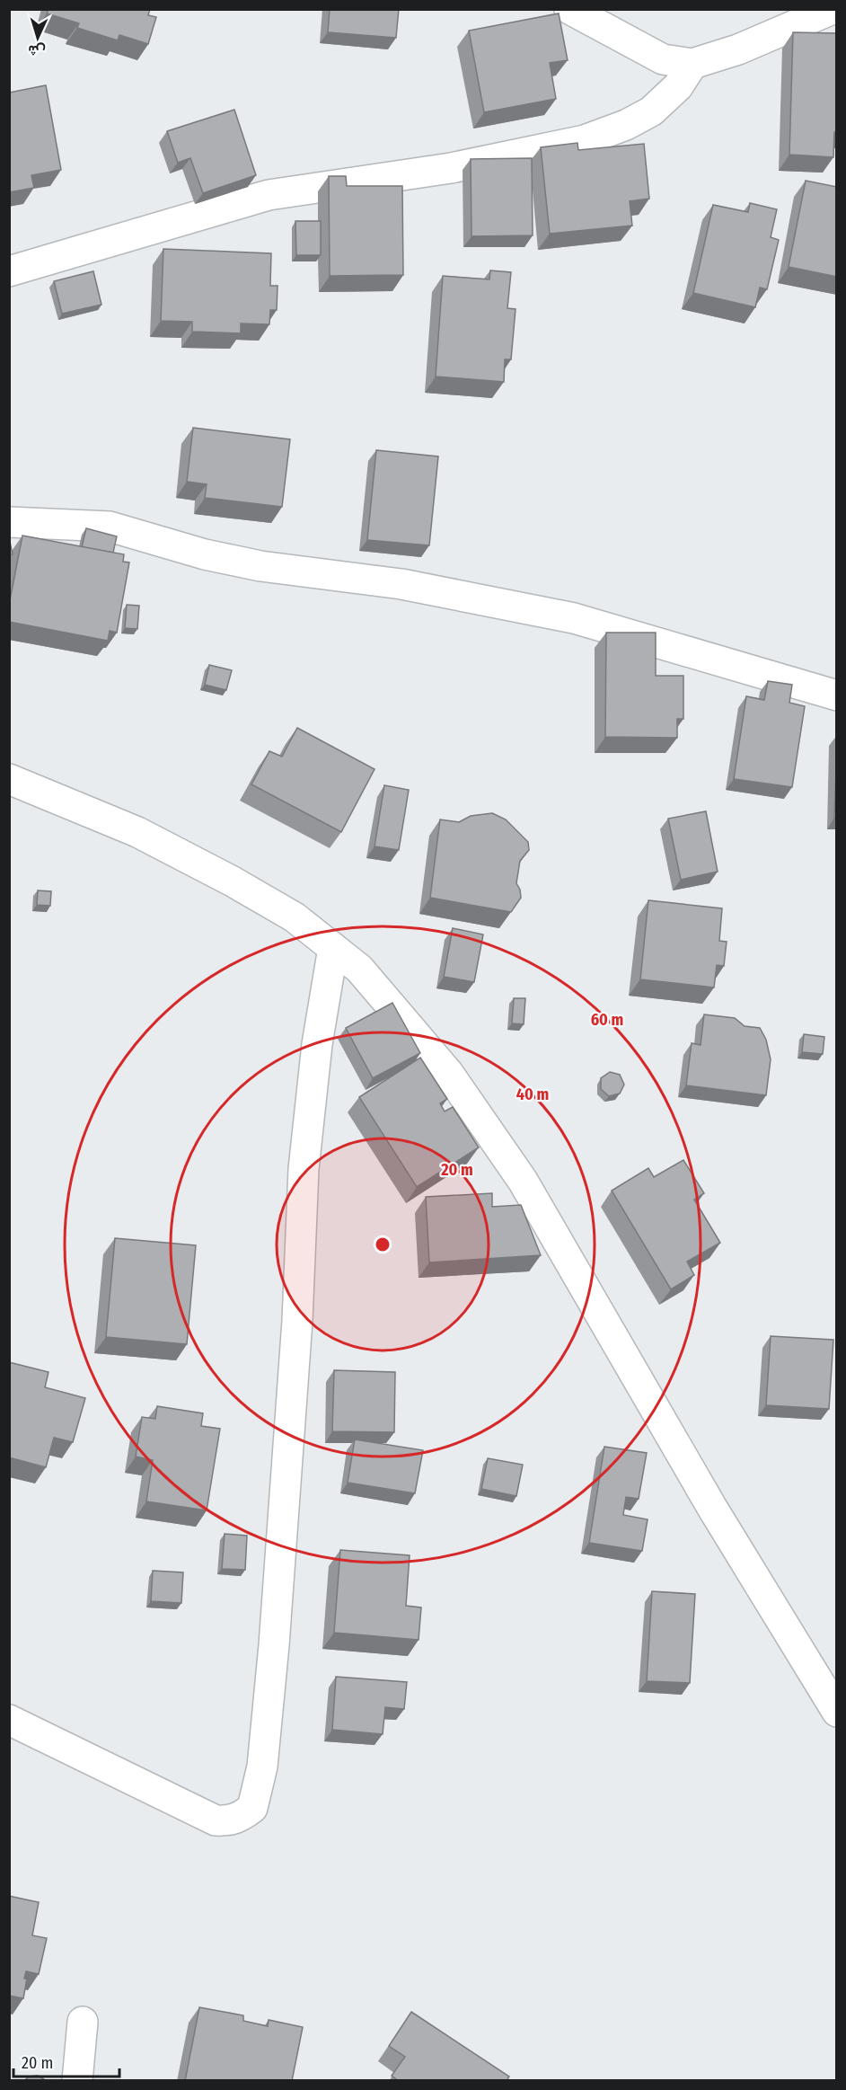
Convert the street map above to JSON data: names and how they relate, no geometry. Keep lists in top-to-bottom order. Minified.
{"scale_bar":"20 m","north":"bottom","rings":["60 m","40 m","20 m"]}
